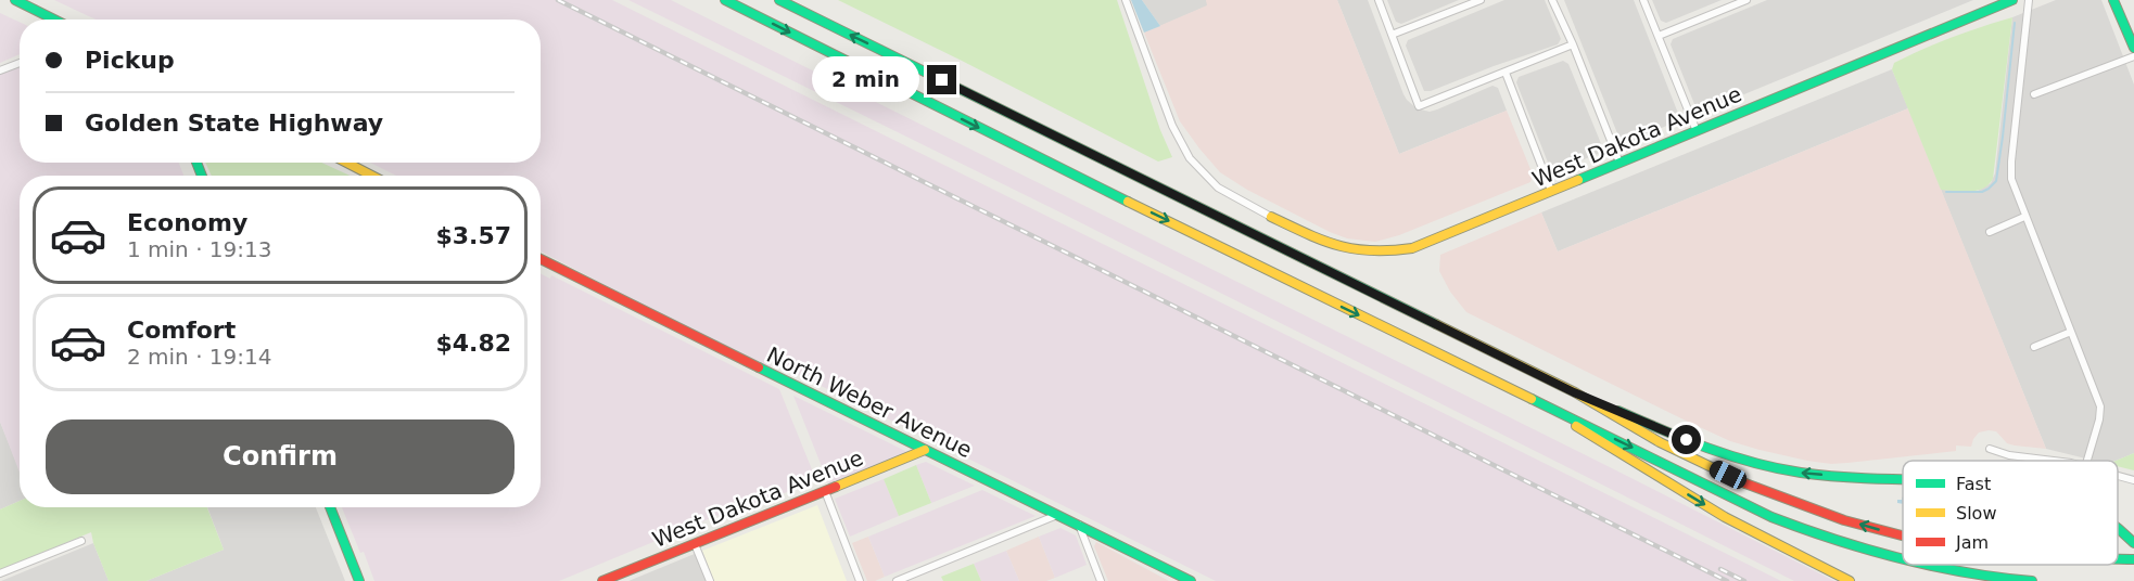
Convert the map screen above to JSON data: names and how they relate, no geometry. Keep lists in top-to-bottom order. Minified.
{"streets":{"main road":["West Dakota Avenue","North Weber Avenue"]},"crossings":[["West Dakota Avenue","North Weber Avenue"]],"legend":["Fast","Slow","Jam"],"page":{"banner":["Pickup","Golden State Highway"],"bubble":"2 min","list":[{"name":"Economy","note":"1 min · 19:13","value":"$3.57"},{"name":"Comfort","note":"2 min · 19:14","value":"$4.82"}],"buttons":"Confirm"}}
